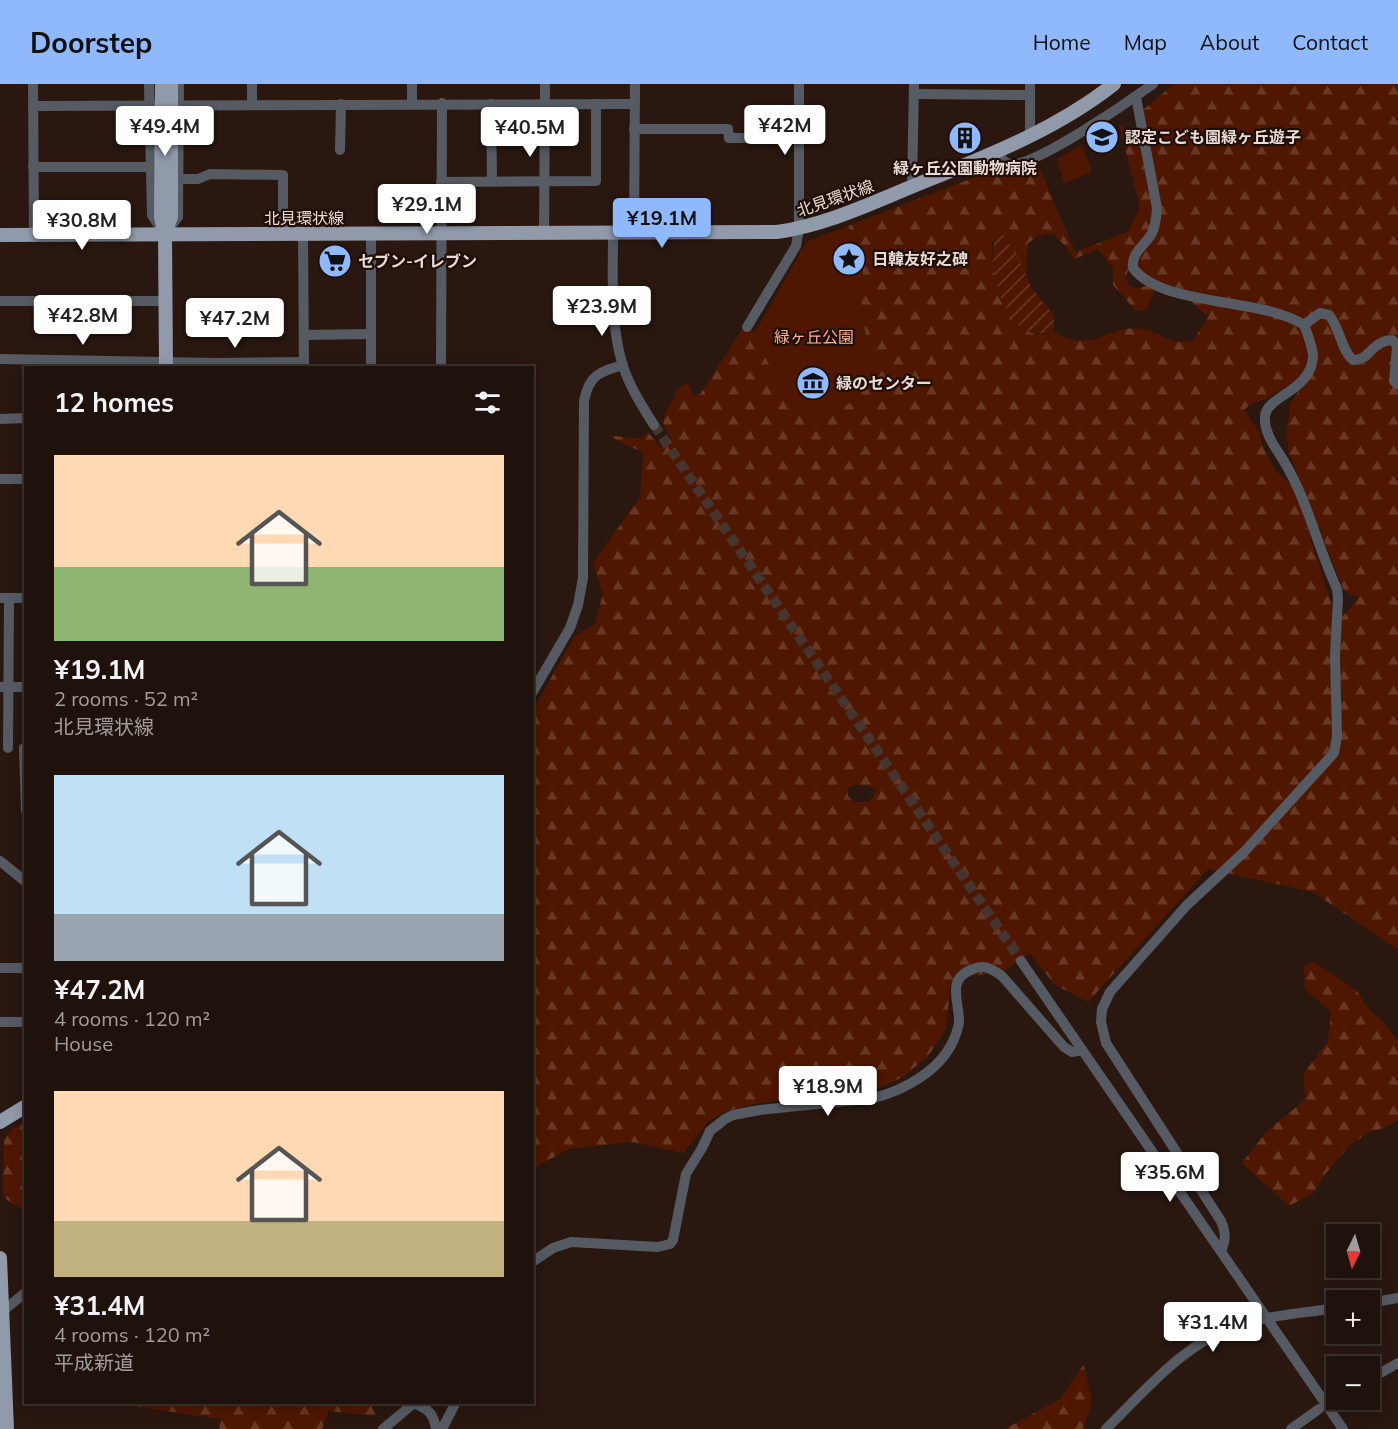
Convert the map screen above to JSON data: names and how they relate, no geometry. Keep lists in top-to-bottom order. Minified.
{"streets":{"main road":["北見環状線"]},"parks":["緑ヶ丘公園"],"places":{"school or university":["認定こども園緑ヶ丘遊子"],"building":["緑ヶ丘公園動物病院"],"place":["日韓友好之碑"],"supermarket":["セブン-イレブン"],"museum":["緑のセンター"]},"north":"bottom","page":{"header":"Doorstep","nav":["Home","Map","About","Contact"],"price":["¥42M","¥49.4M","¥40.5M","¥29.1M","¥19.1M","¥30.8M","¥23.9M","¥42.8M","¥47.2M","¥18.9M","¥35.6M","¥31.4M"],"heading":"12 homes","list":[{"name":"¥19.1M","note":"2 rooms · 52 m² · 北見環状線"},{"name":"¥47.2M","note":"4 rooms · 120 m² · House"},{"name":"¥31.4M","note":"4 rooms · 120 m² · 平成新道"}],"map_buttons":["+","−"]}}
